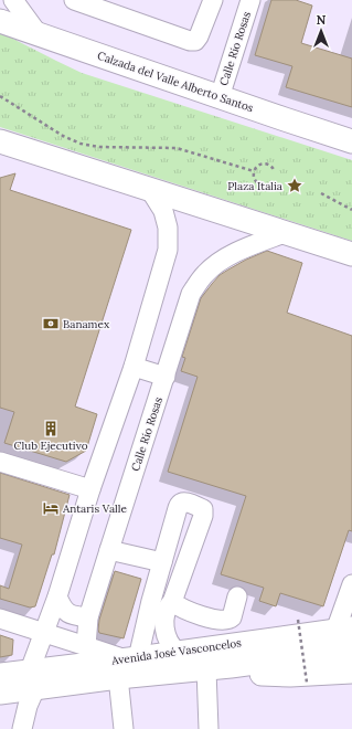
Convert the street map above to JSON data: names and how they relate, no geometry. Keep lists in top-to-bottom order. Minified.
{"streets":{"main road":["Calzada del Valle Alberto Santos","Avenida José Vasconcelos"],"street":["Calle Río Rosas"]},"crossings":[["Calle Río Rosas","Calzada del Valle Alberto Santos"]],"places":{"place":["Plaza Italia"],"bank":["Banamex"],"building":["Club Ejecutivo"],"hotel":["Antaris Valle"]},"north":"top"}
